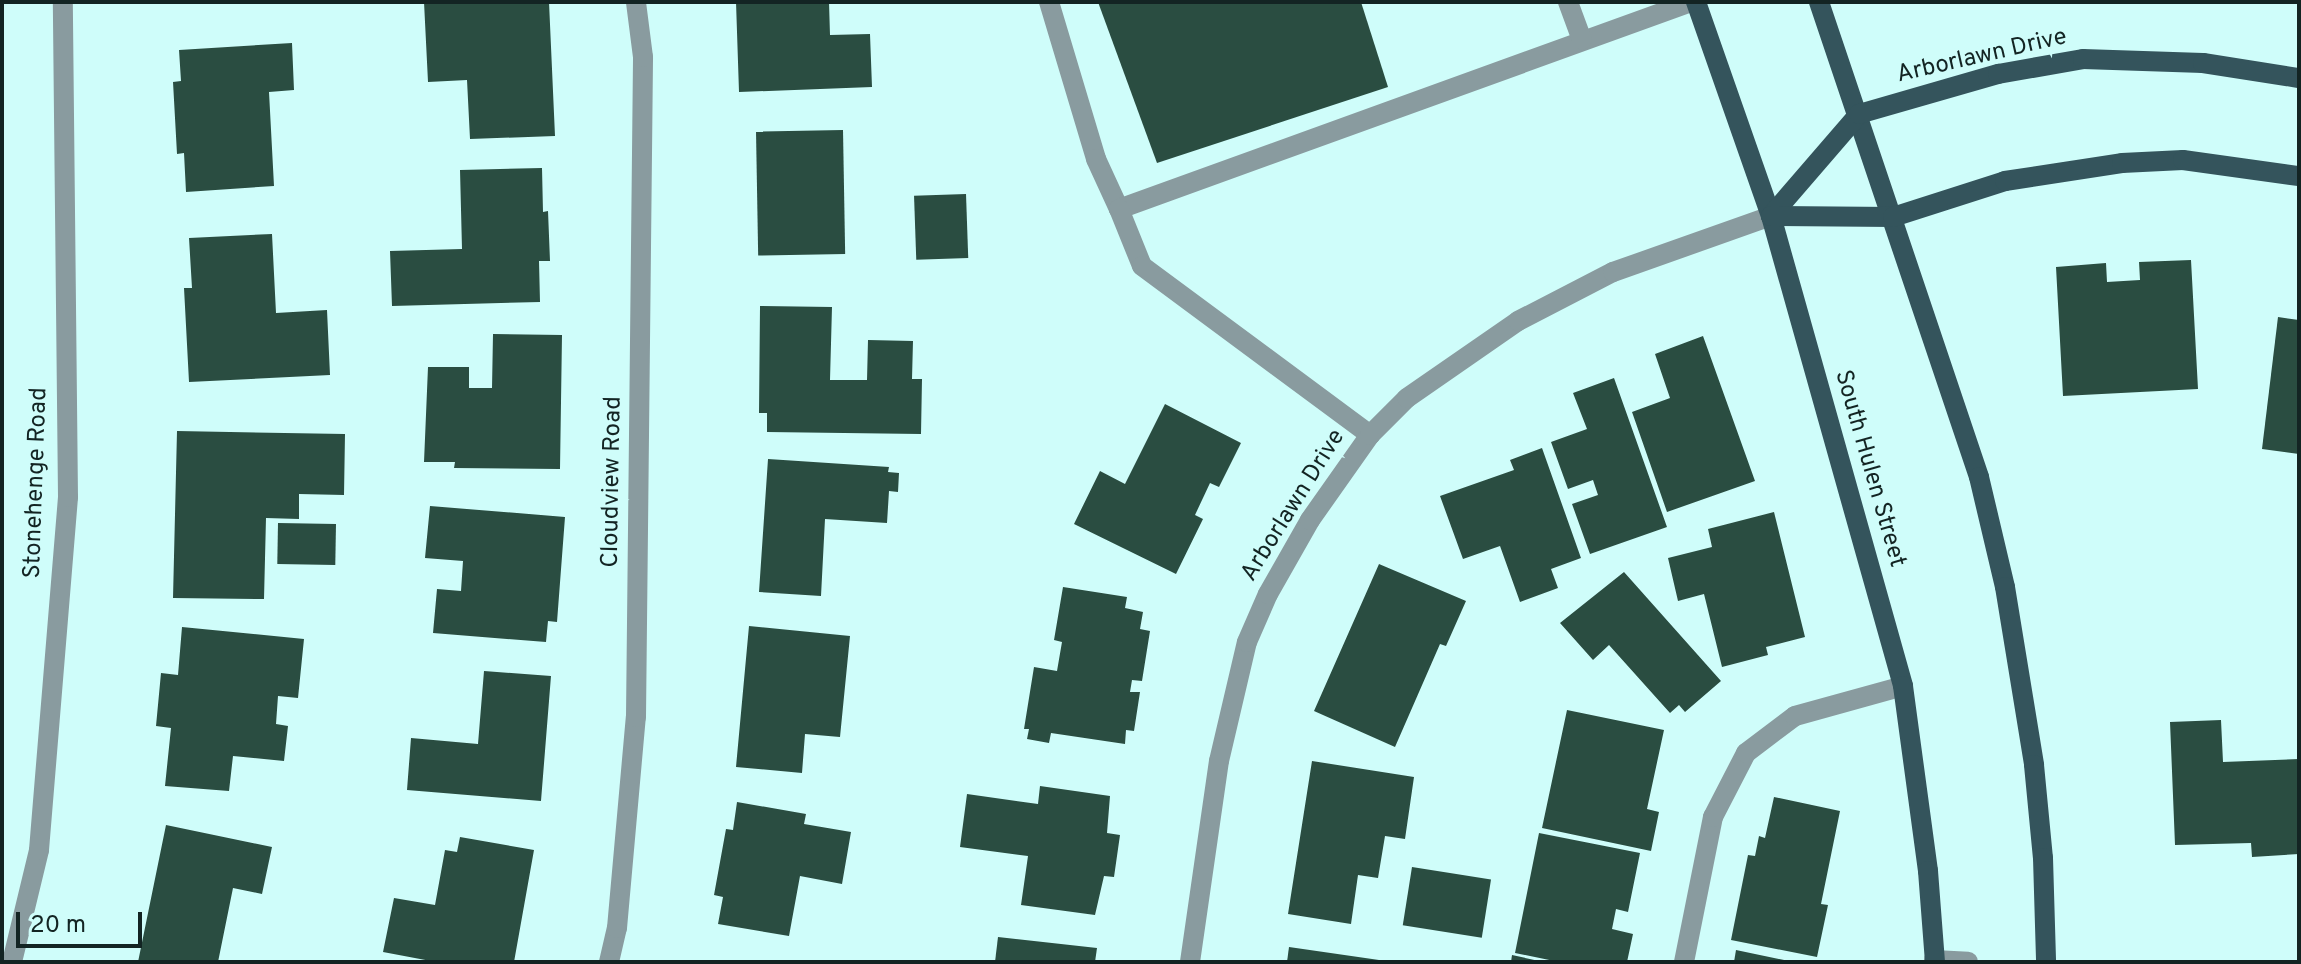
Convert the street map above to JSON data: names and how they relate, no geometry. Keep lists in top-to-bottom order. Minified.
{"streets":{"main road":["Arborlawn Drive","South Hulen Street"],"street":["Cloudview Road","Stonehenge Road"]},"crossings":[["Arborlawn Drive","South Hulen Street"]],"scale_bar":"20 m"}
